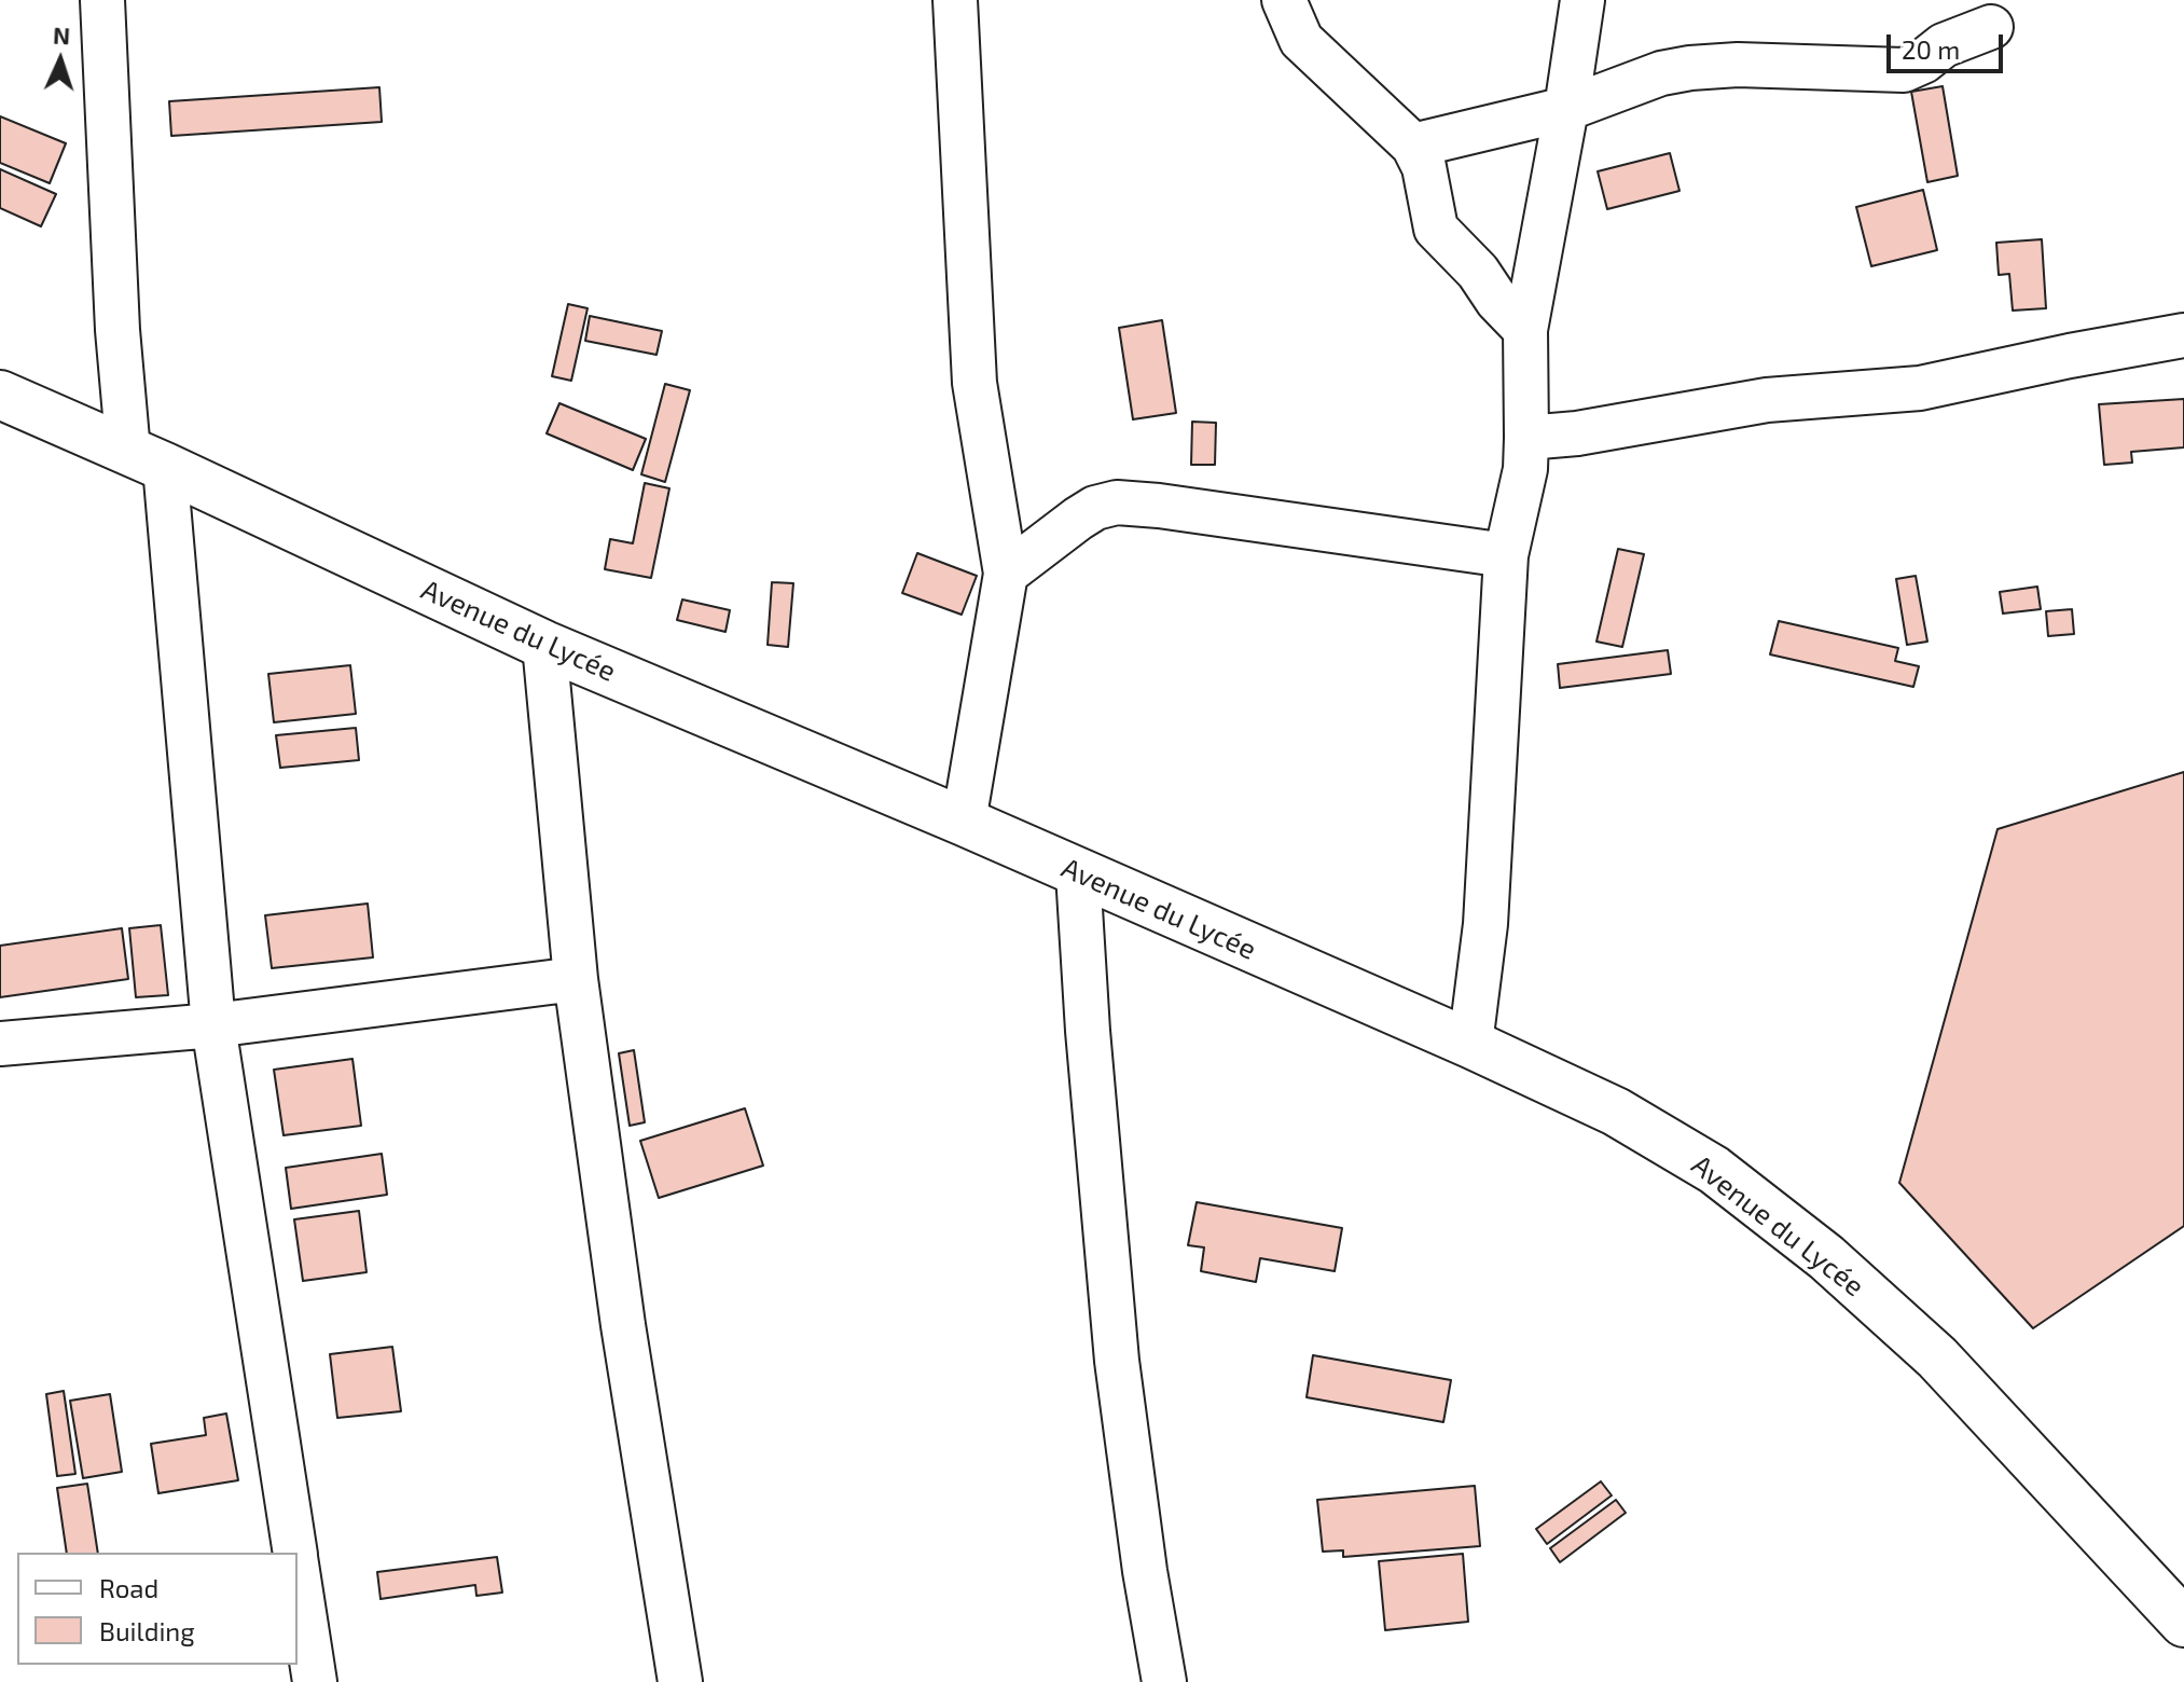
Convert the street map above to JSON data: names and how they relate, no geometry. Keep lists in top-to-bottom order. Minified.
{"streets":{"main road":["Avenue du Lycée"]},"legend":["Road","Building"],"scale_bar":"20 m","north":"top"}
